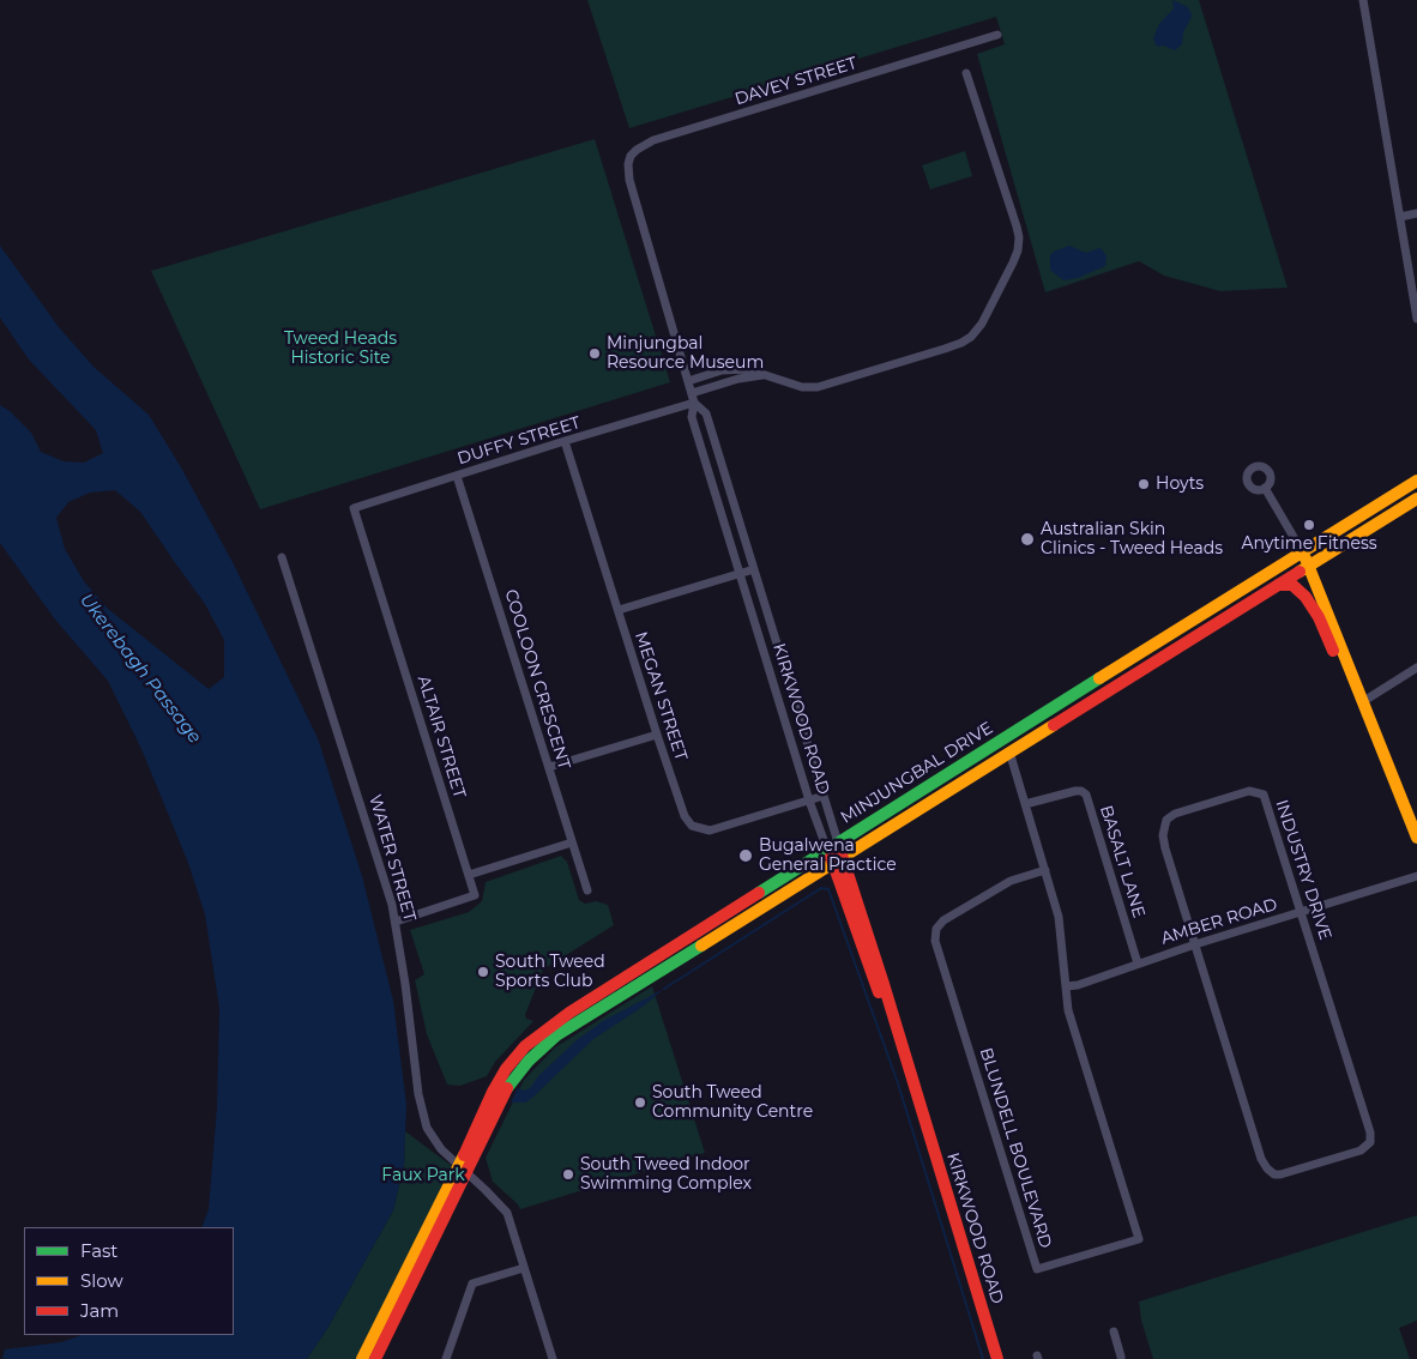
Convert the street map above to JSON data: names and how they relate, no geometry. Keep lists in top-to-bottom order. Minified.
{"streets":{"main road":["KIRKWOOD ROAD","MINJUNGBAL DRIVE"],"street":["DAVEY STREET","DUFFY STREET","COOLOON CRESCENT","MEGAN STREET","ALTAIR STREET","WATER STREET","BASALT LANE","INDUSTRY DRIVE","AMBER ROAD","BLUNDELL BOULEVARD"]},"crossings":[["DAVEY STREET","KIRKWOOD ROAD"],["DUFFY STREET","COOLOON CRESCENT"],["DUFFY STREET","MEGAN STREET"],["DUFFY STREET","KIRKWOOD ROAD"],["DUFFY STREET","ALTAIR STREET"],["MEGAN STREET","KIRKWOOD ROAD"],["KIRKWOOD ROAD","MINJUNGBAL DRIVE"],["ALTAIR STREET","WATER STREET"],["MINJUNGBAL DRIVE","WATER STREET"],["MINJUNGBAL DRIVE","BLUNDELL BOULEVARD"],["BASALT LANE","AMBER ROAD"],["BASALT LANE","BLUNDELL BOULEVARD"],["INDUSTRY DRIVE","AMBER ROAD"],["AMBER ROAD","BLUNDELL BOULEVARD"]],"water":["Ukerebagh Passage"],"parks":["Tweed Heads Historic Site","Faux Park"],"places":["Minjungbal Resource Museum","Hoyts","Anytime Fitness","Australian Skin Clinics - Tweed Heads","Bugalwena General Practice","South Tweed Sports Club","South Tweed Community Centre","South Tweed Indoor Swimming Complex"],"legend":["Fast","Slow","Jam"]}
